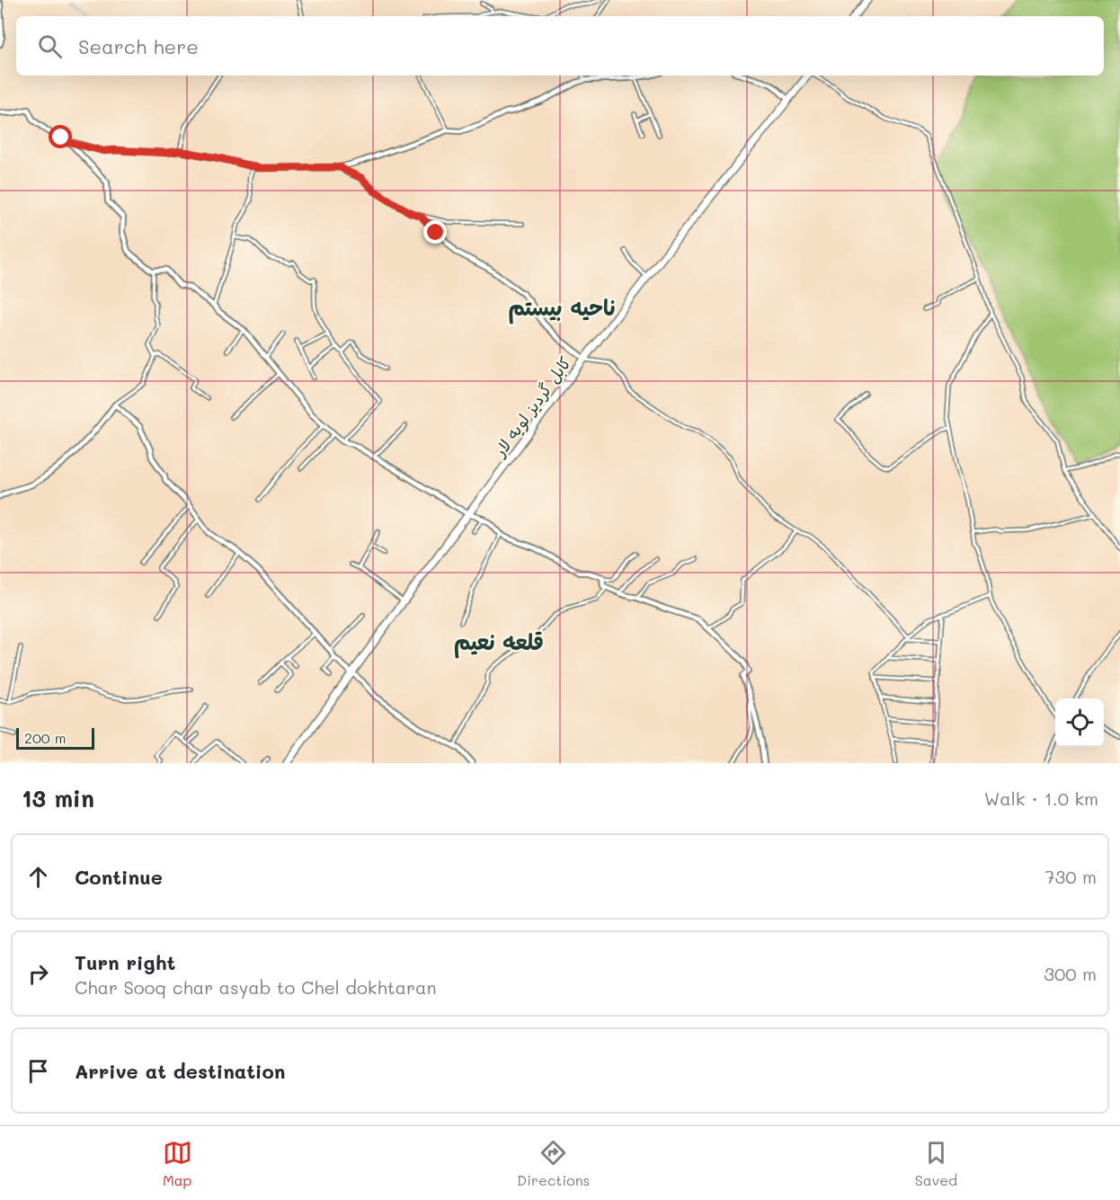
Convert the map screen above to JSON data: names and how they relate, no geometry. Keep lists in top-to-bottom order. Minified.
{"streets":{"highway":["کابل گردیز لویه لار"]},"districts":["ناحیه بیستم","قلعه نعيم"],"scale_bar":"200 m","page":{"search":"Search here","scale":"200 m","heading":["13 min","Walk · 1.0 km"],"list":[["Continue","730 m"],["Turn right","Char Sooq char asyab to Chel dokhtaran","300 m"],"Arrive at destination"],"nav":["Map","Directions","Saved"]}}
